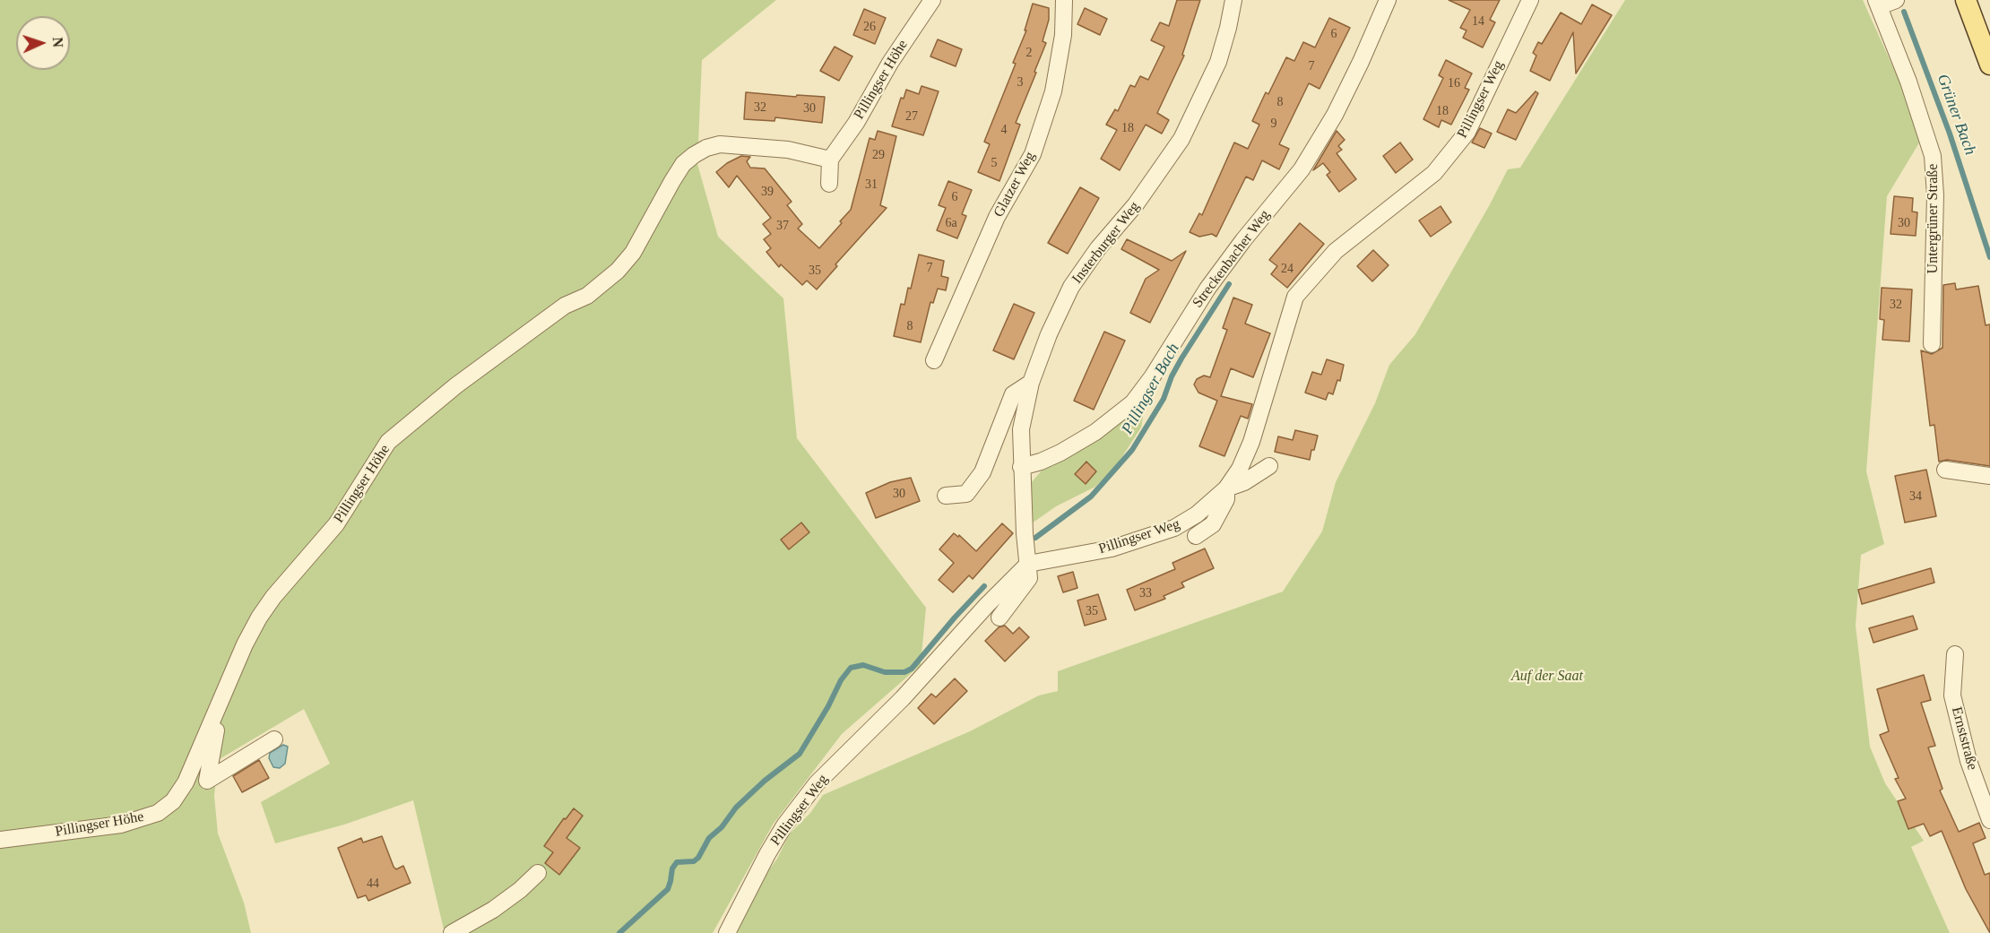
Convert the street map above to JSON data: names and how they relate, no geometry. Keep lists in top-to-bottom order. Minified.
{"streets":{"street":["Pillingser Höhe","Pillingser Weg","Glatzer Weg","Untergrüner Straße","Insterburger Weg","Streckenbacher Weg","Ernststraße"]},"crossings":[["Pillingser Weg","Insterburger Weg"],["Insterburger Weg","Streckenbacher Weg"]],"water":["Grüner Bach","Pillingser Bach"],"parks":["Auf der Saat"],"house_numbers":["14","26","6","2","7","3","16","8","32","30","18","27","9","18","4","29","5","31","39","6","6a","30","37","7","24","35","32","8","30","34","33","35","44"],"north":"right"}
